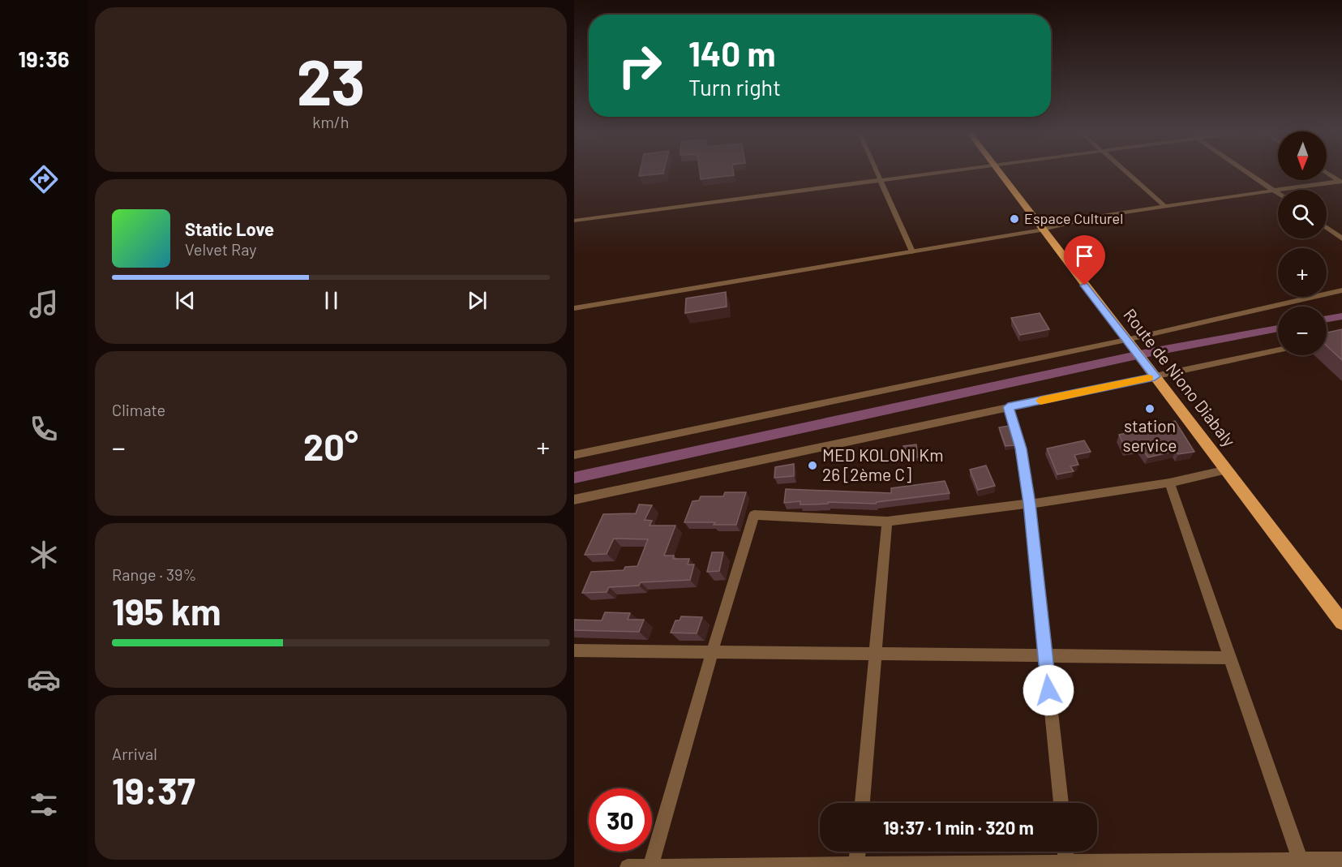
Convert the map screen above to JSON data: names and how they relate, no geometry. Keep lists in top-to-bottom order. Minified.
{"streets":{"main road":["Route de Niono Diabaly"]},"places":["Espace Culturel","station service","MED KOLONI Km 26 [2ème C]"],"north":"bottom","page":{"tabs":"19:36","tile":[["23","km/h"],"Climate",["Range · 39%","195 km"],["Arrival","19:37"]],"turn":["140 m","Turn right"],"map_buttons":["+","−"],"song":["Static Love","Velvet Ray"],"heat":["−","20°","+"],"limit":"30","trip":"19:37 · 1 min · 320 m"}}
